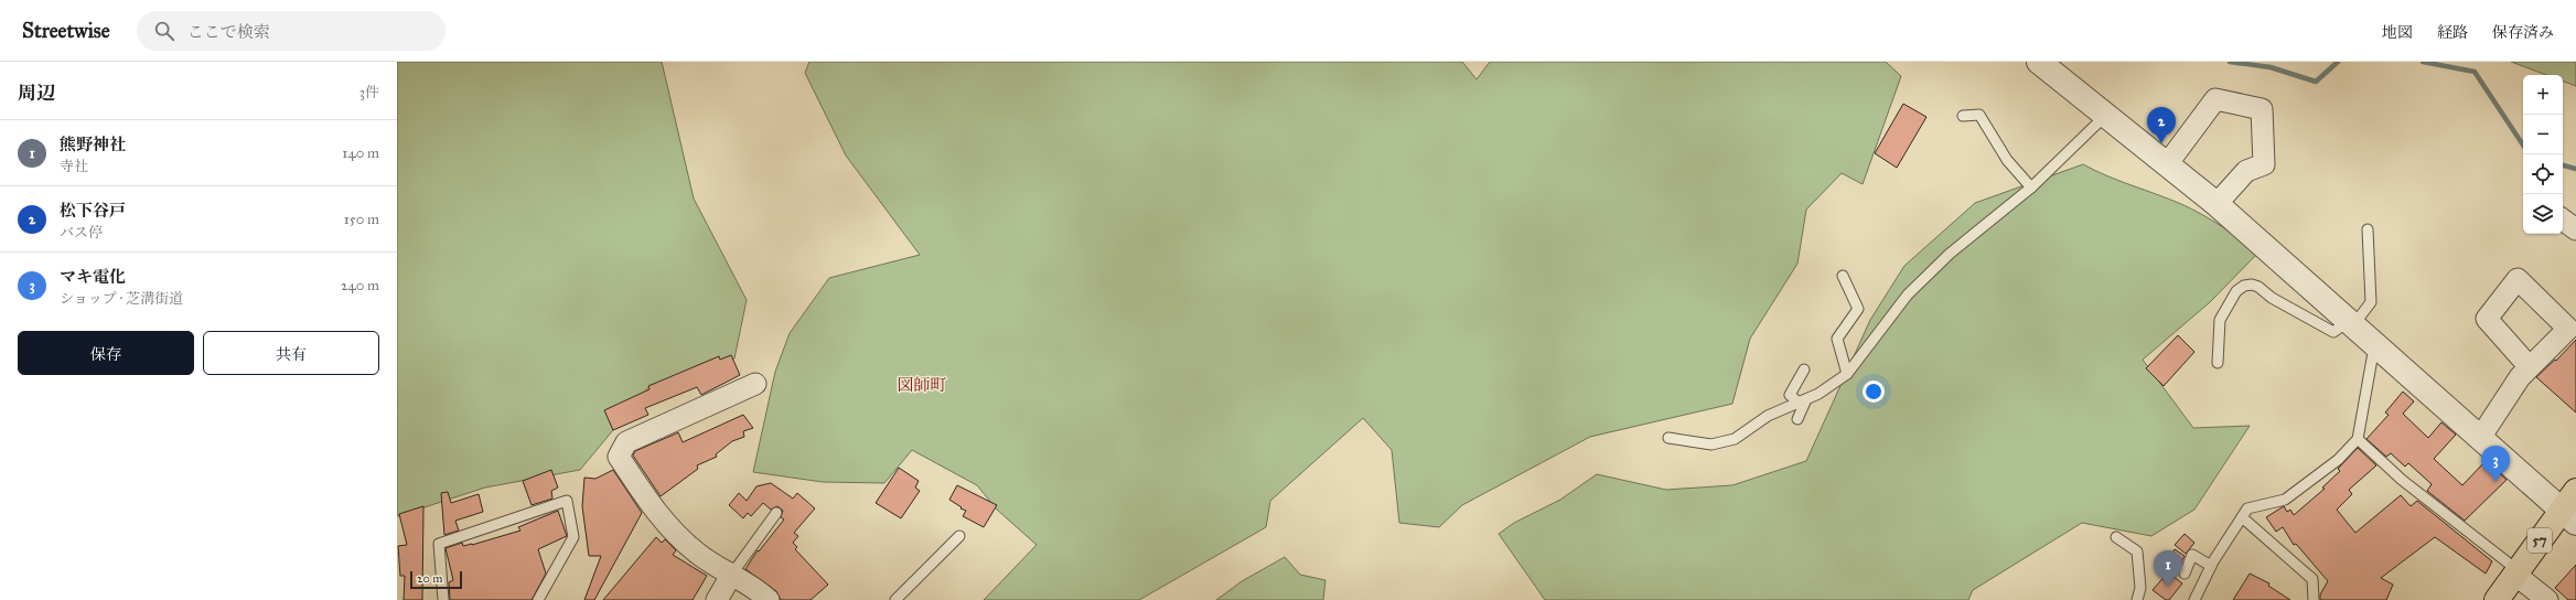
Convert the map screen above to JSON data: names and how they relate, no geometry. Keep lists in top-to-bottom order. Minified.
{"streets":{"main road":["57"]},"districts":["図師町"],"scale_bar":"20 m","page":{"header":"Streetwise","search":"ここで検索","nav":["地図","経路","保存済み"],"heading":["周辺","3件"],"map_buttons":["+","−"],"pins":["2","3","1"],"list":[{"mark":"1","name":"熊野神社","note":"寺社","value":"140 m"},{"mark":"2","name":"松下谷戸","note":"バス停","value":"150 m"},{"mark":"3","name":"マキ電化","note":"ショップ · 芝溝街道","value":"240 m"}],"buttons":["保存","共有"],"scale":"20 m"}}
